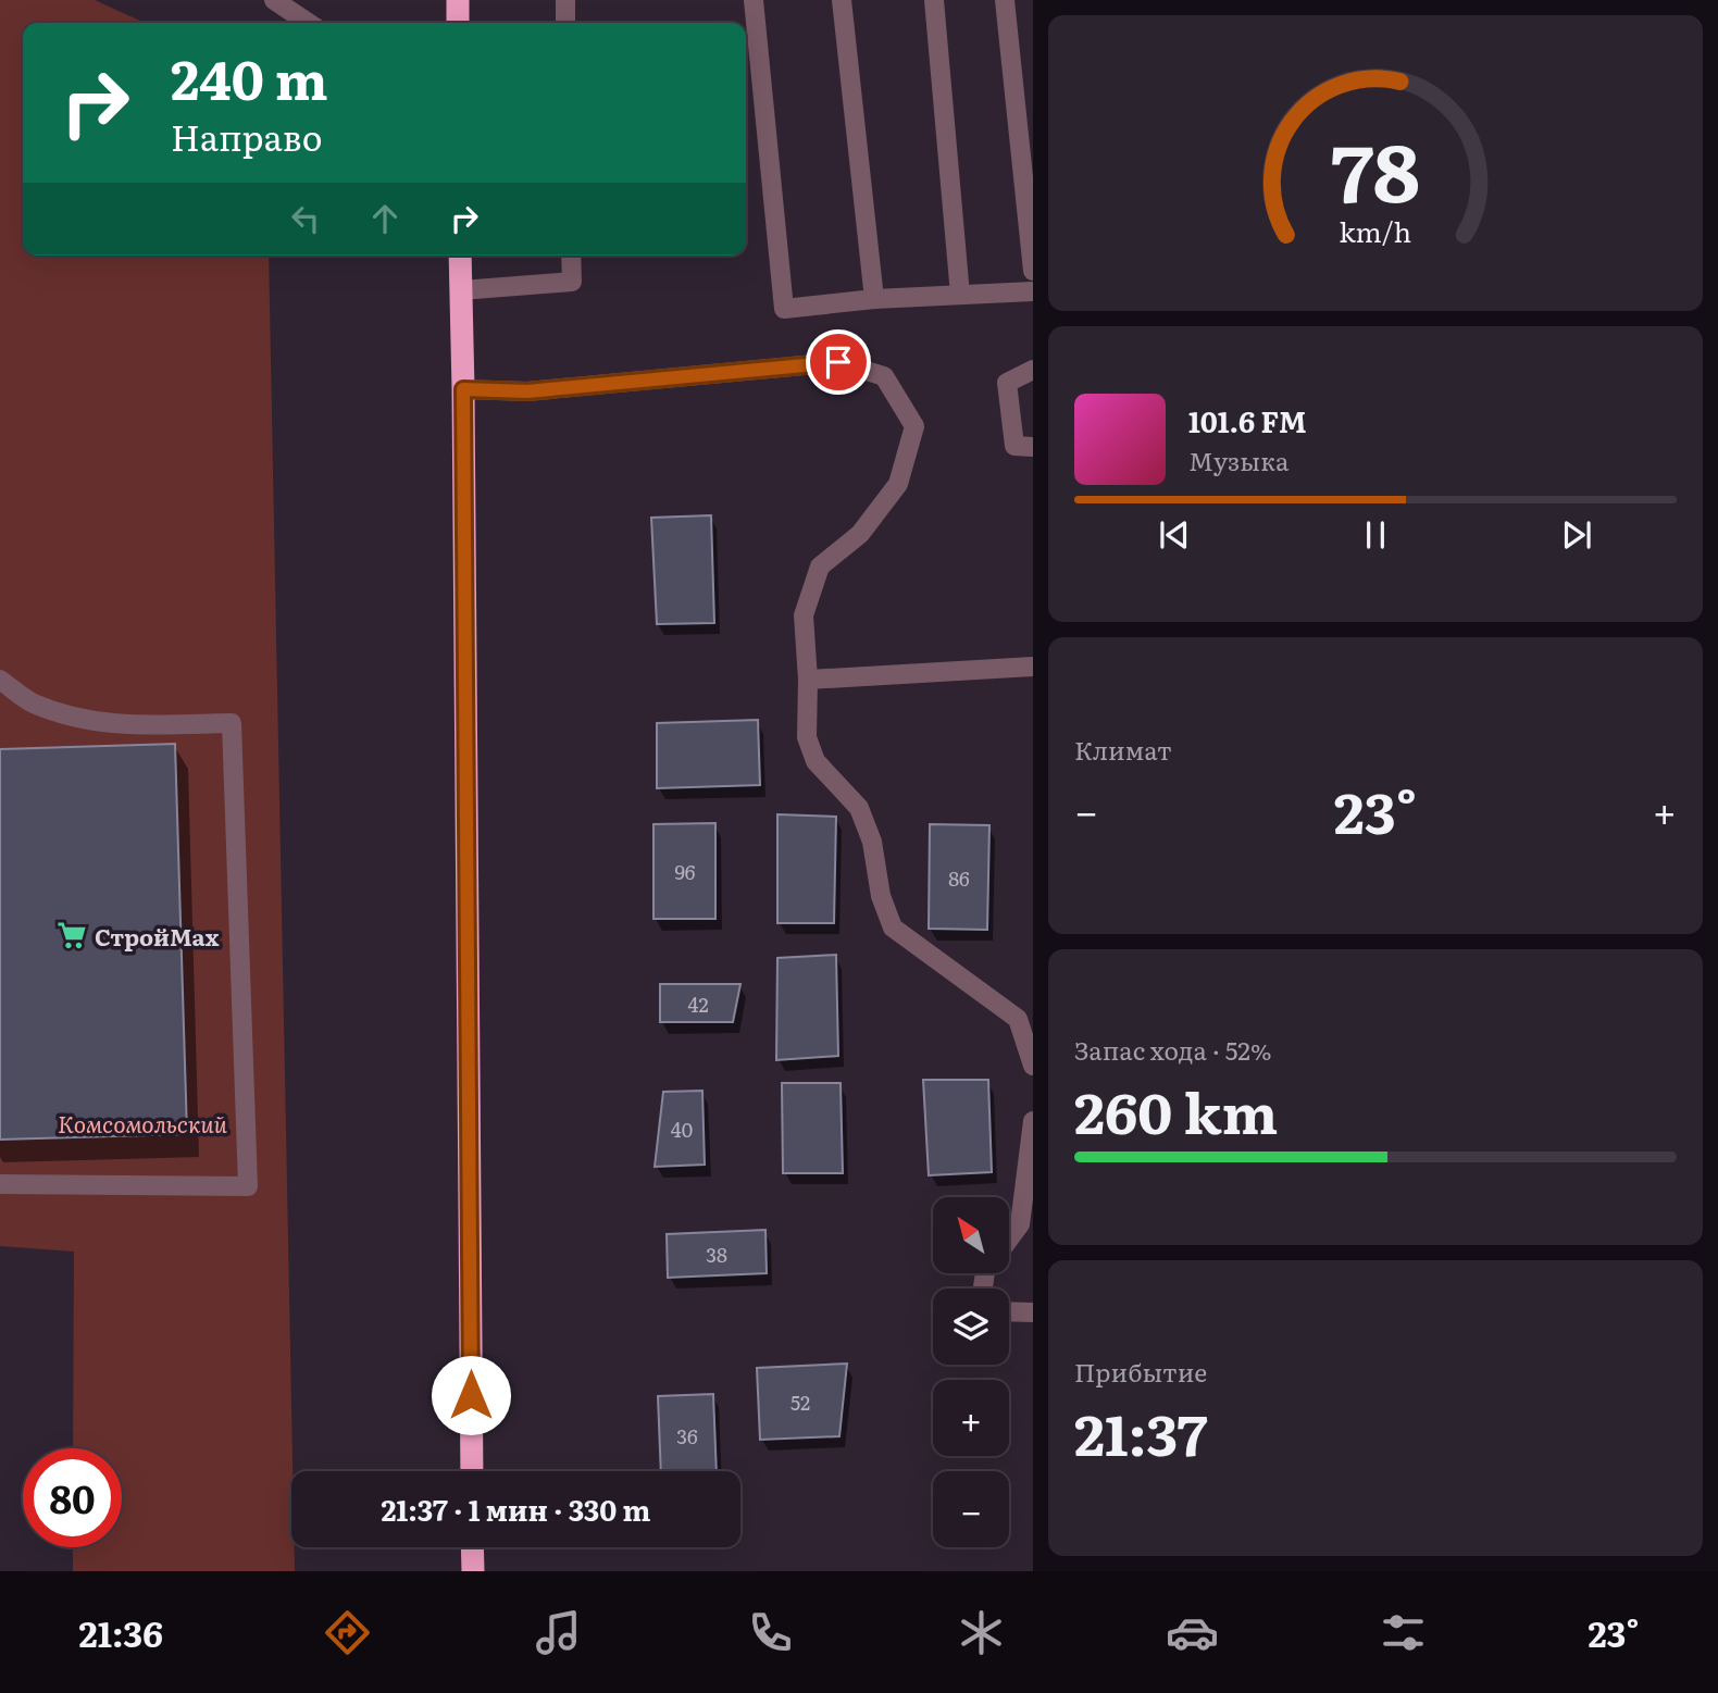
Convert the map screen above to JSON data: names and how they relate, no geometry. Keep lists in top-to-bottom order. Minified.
{"parks":["Комсомольский"],"places":{"supermarket":["СтройMax"]},"house_numbers":["96","86","42","40","38","52","36"],"north":"top left","page":{"turn":["240 m","Направо"],"song":["101.6 FM","Музыка"],"tile":["Климат",["Запас хода · 52%","260 km"],["Прибытие","21:37"]],"heat":["−","23°","+"],"map_buttons":["+","−"],"limit":"80","trip":"21:37 · 1 мин · 330 m","tabs":["21:36","23°"],"gauge":["78","km/h"]}}
